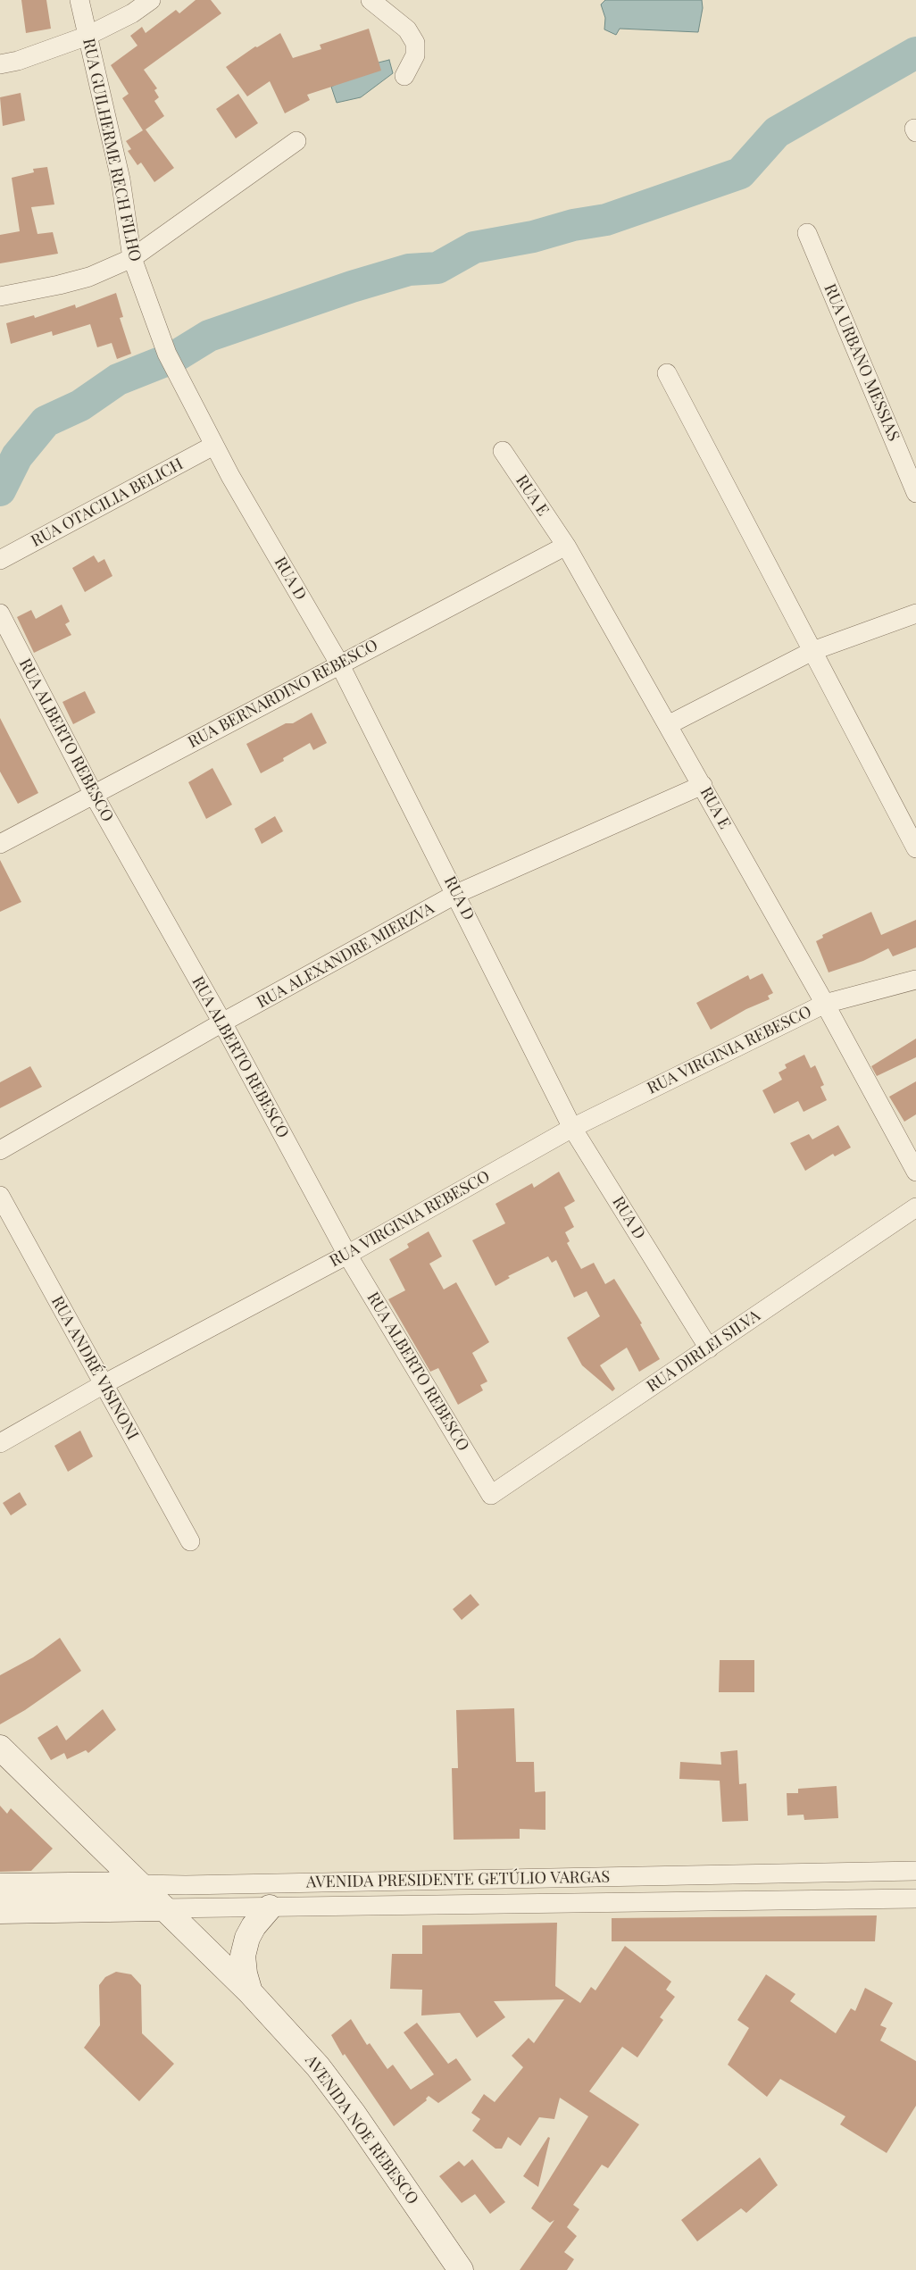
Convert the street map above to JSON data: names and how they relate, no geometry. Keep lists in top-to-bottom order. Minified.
{"streets":{"main road":["AVENIDA PRESIDENTE GETÚLIO VARGAS","AVENIDA NOE REBESCO"],"street":["RUA GUILHERME RECH FILHO","RUA URBANO MESSIAS","RUA E","RUA OTACILIA BELICH","RUA D","RUA BERNARDINO REBESCO","RUA ALBERTO REBESCO","RUA ALEXANDRE MIERZVA","RUA VIRGINIA REBESCO","RUA DIRLEI SILVA","RUA ANDRÉ VISINONI"]},"crossings":[["RUA GUILHERME RECH FILHO","RUA OTACILIA BELICH"],["RUA GUILHERME RECH FILHO","RUA D"],["RUA E","RUA BERNARDINO REBESCO"],["RUA E","RUA ALEXANDRE MIERZVA"],["RUA E","RUA VIRGINIA REBESCO"],["RUA OTACILIA BELICH","RUA D"],["RUA D","RUA BERNARDINO REBESCO"],["RUA D","RUA ALEXANDRE MIERZVA"],["RUA D","RUA VIRGINIA REBESCO"],["RUA D","RUA DIRLEI SILVA"],["RUA BERNARDINO REBESCO","RUA ALBERTO REBESCO"],["RUA ALBERTO REBESCO","RUA ALEXANDRE MIERZVA"],["RUA ALBERTO REBESCO","RUA VIRGINIA REBESCO"],["RUA ALBERTO REBESCO","RUA DIRLEI SILVA"],["RUA VIRGINIA REBESCO","RUA ANDRÉ VISINONI"],["AVENIDA PRESIDENTE GETÚLIO VARGAS","AVENIDA NOE REBESCO"]]}
